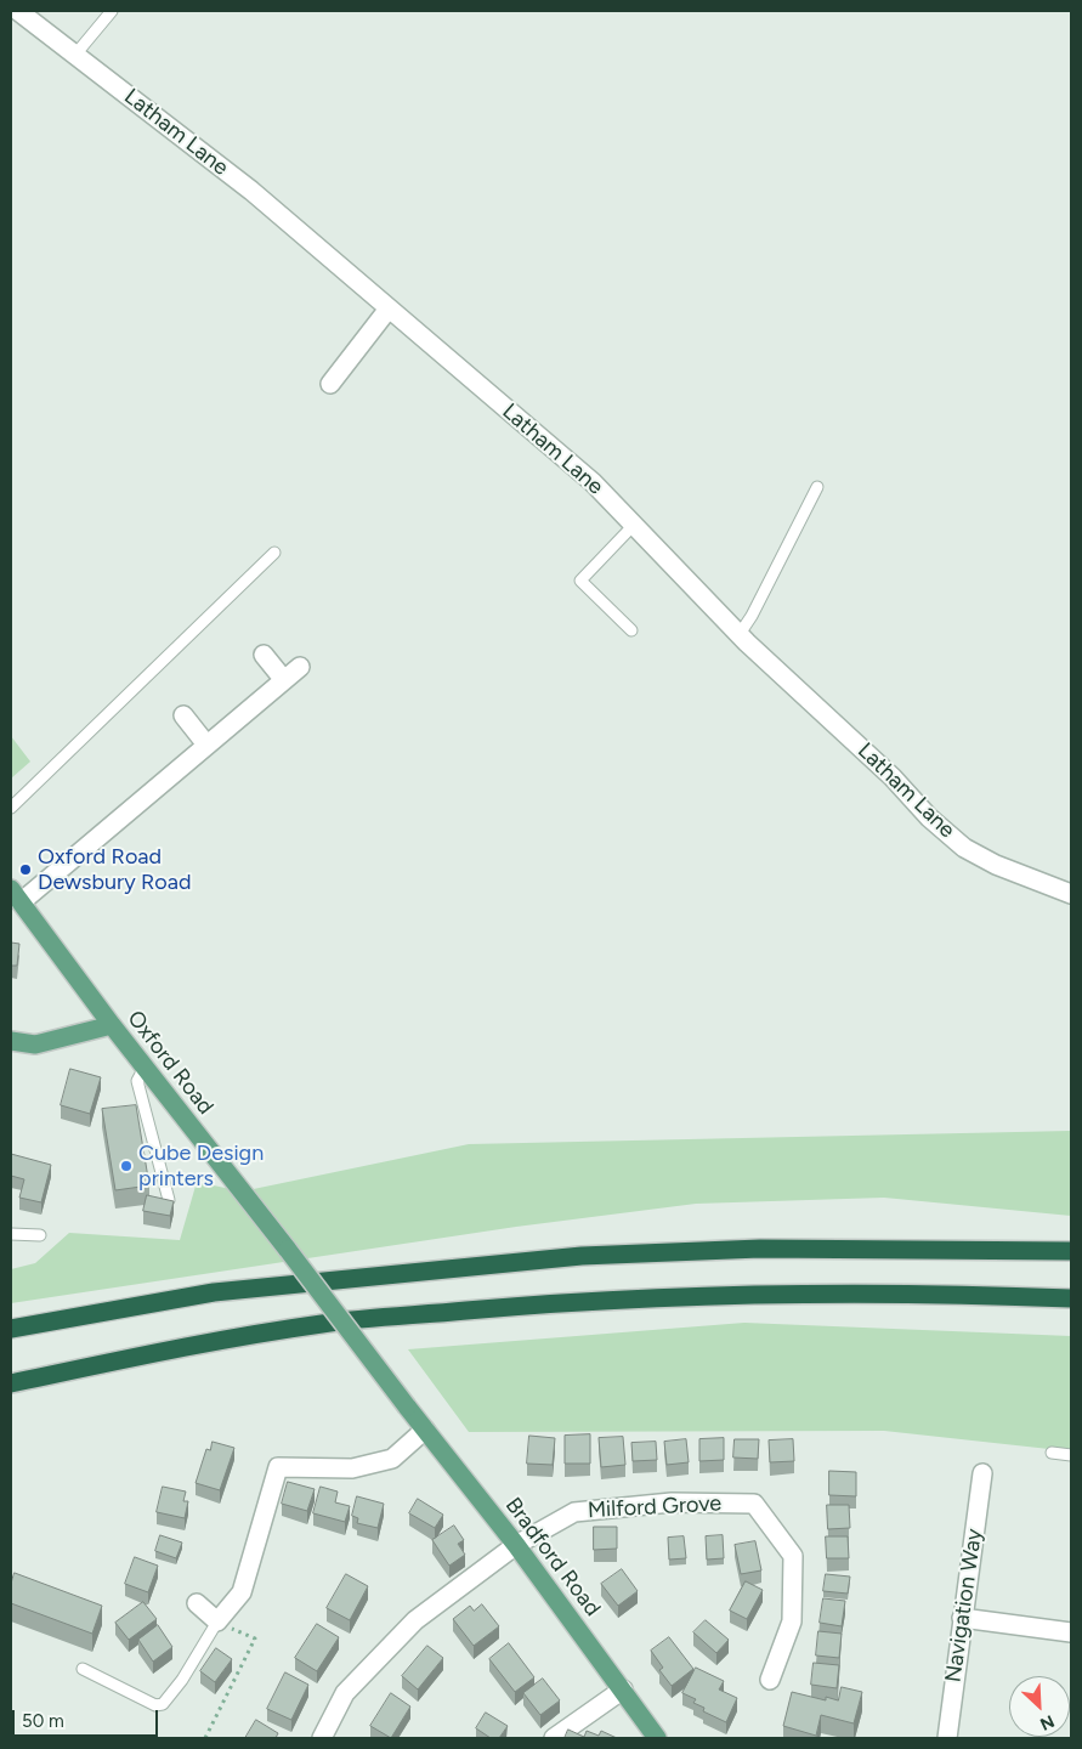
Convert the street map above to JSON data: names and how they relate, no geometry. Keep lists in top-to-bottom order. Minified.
{"streets":{"main road":["Oxford Road","Bradford Road"],"street":["Latham Lane","Milford Grove","Navigation Way"]},"crossings":[["Oxford Road","Bradford Road"],["Milford Grove","Bradford Road"]],"places":["Oxford Road Dewsbury Road","Cube Design printers"],"scale_bar":"50 m","north":"bottom right"}
